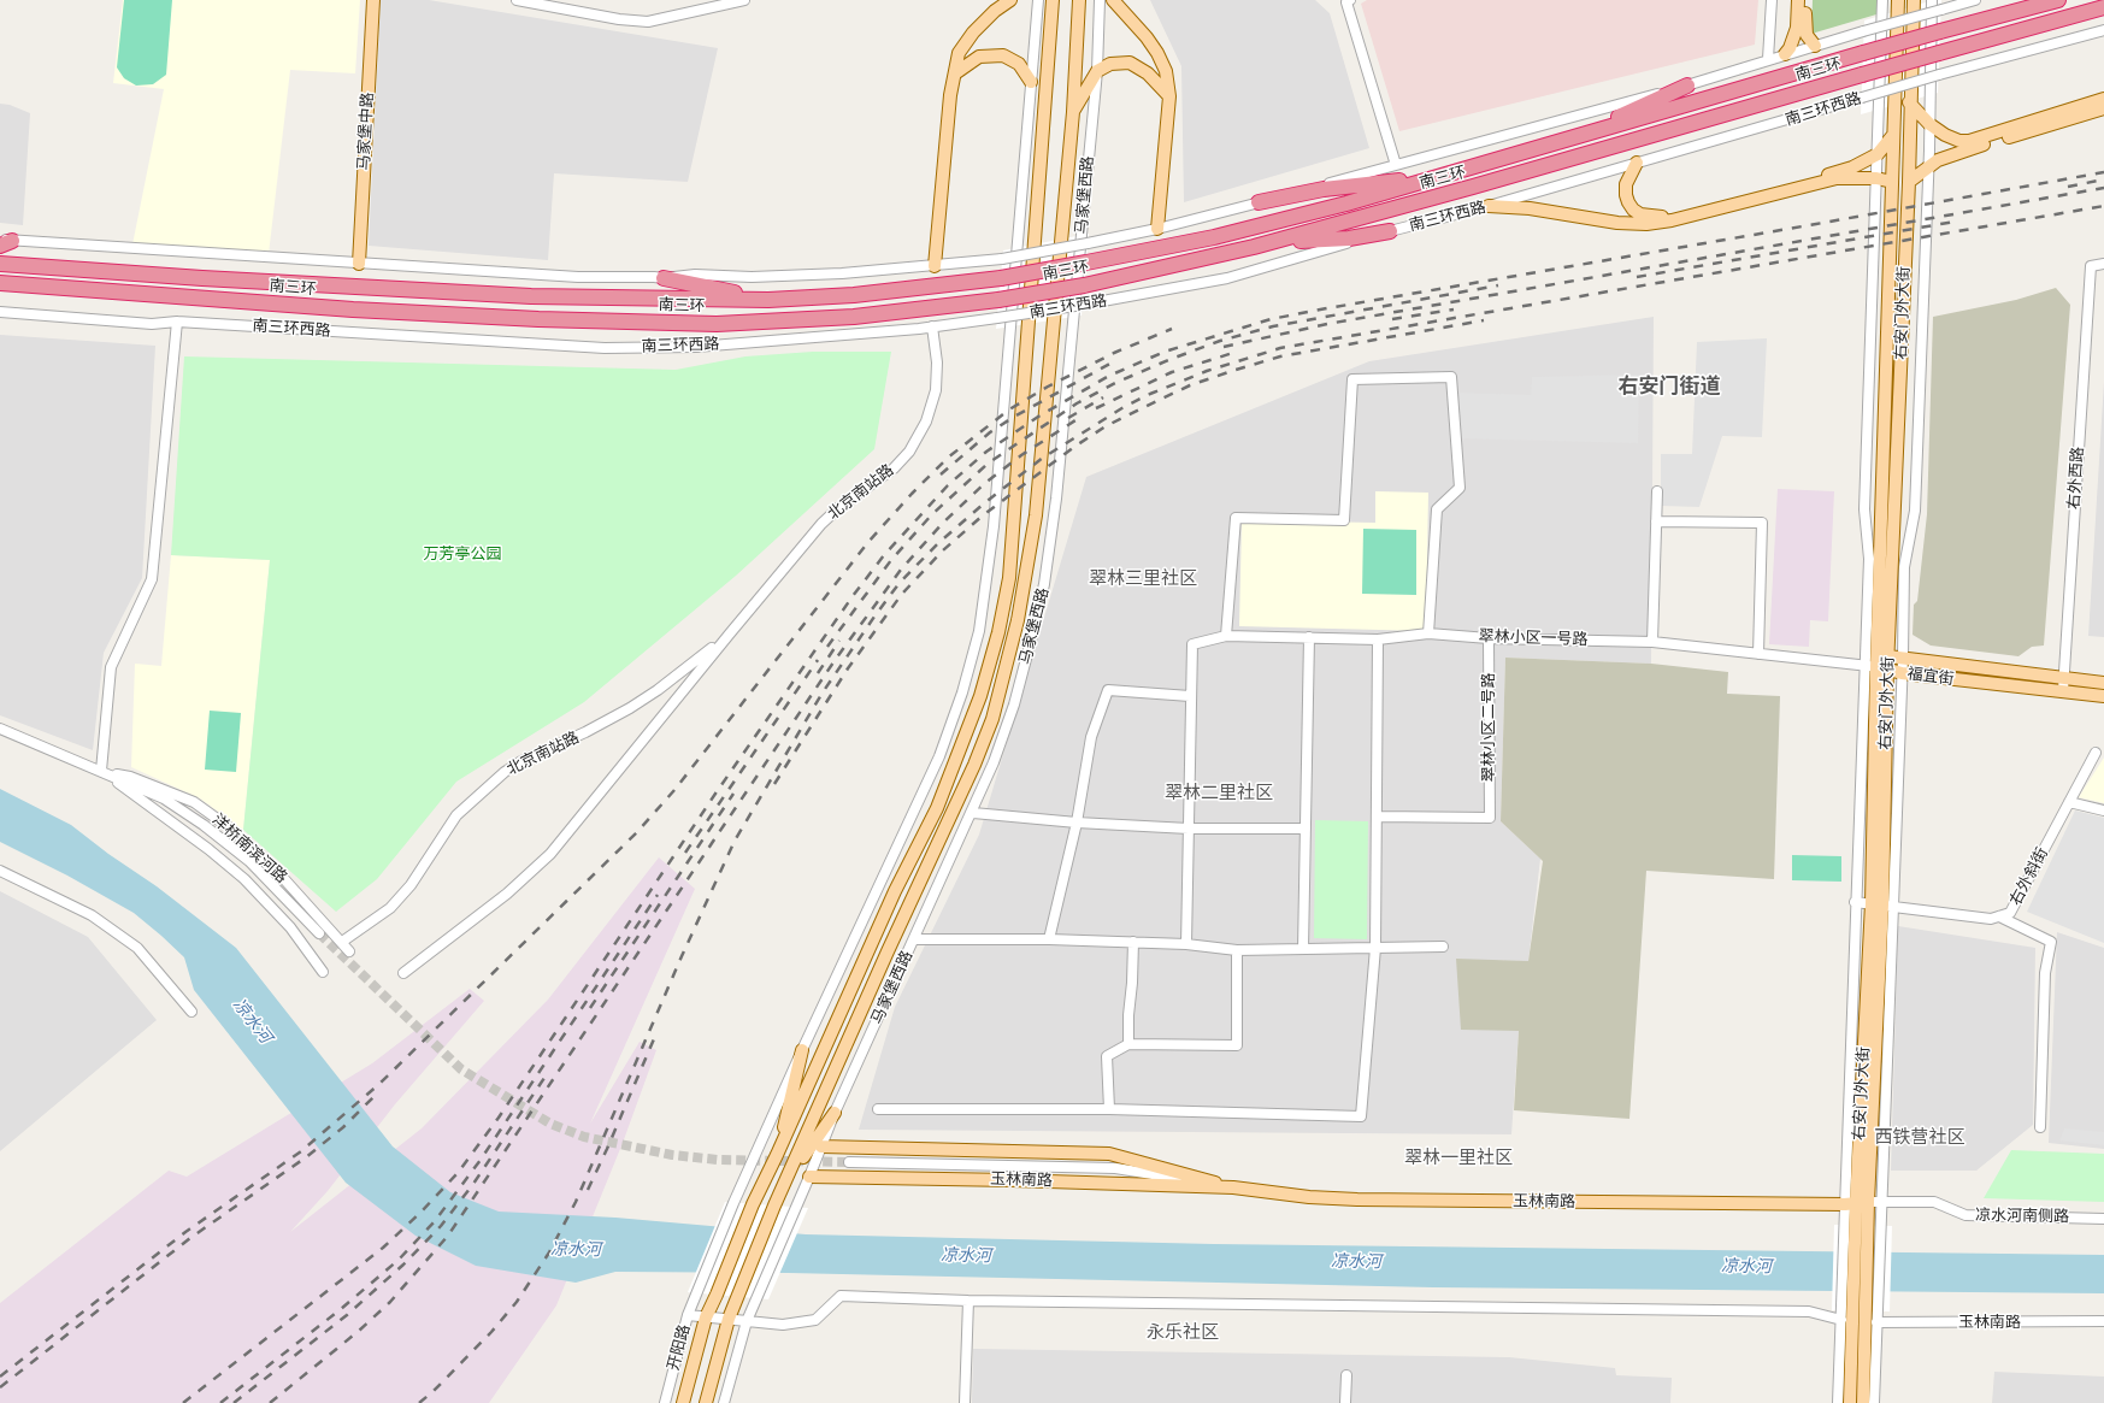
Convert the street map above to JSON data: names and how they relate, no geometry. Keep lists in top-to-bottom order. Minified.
{"streets":{"highway":["南三环"],"main road":["马家堡中路","马家堡西路","右安门外大街","福宜街","玉林南路","开阳路"],"street":["南三环西路","右外西路","北京南站路","翠林小区一号路","翠林小区二号路","洋桥南滨河路","右外斜街","凉水河南侧路"]},"crossings":[["南三环西路","北京南站路"],["马家堡西路","玉林南路"],["右安门外大街","翠林小区一号路"],["右安门外大街","福宜街"],["右安门外大街","右外斜街"],["右安门外大街","玉林南路"],["右安门外大街","凉水河南侧路"],["右外西路","福宜街"],["北京南站路","洋桥南滨河路"],["翠林小区一号路","福宜街"],["翠林小区一号路","翠林小区二号路"],["玉林南路","凉水河南侧路"]],"districts":["右安门街道","翠林三里社区","翠林二里社区","西铁营社区","翠林一里社区","永乐社区"],"water":["凉水河"],"parks":["万芳亭公园"]}
